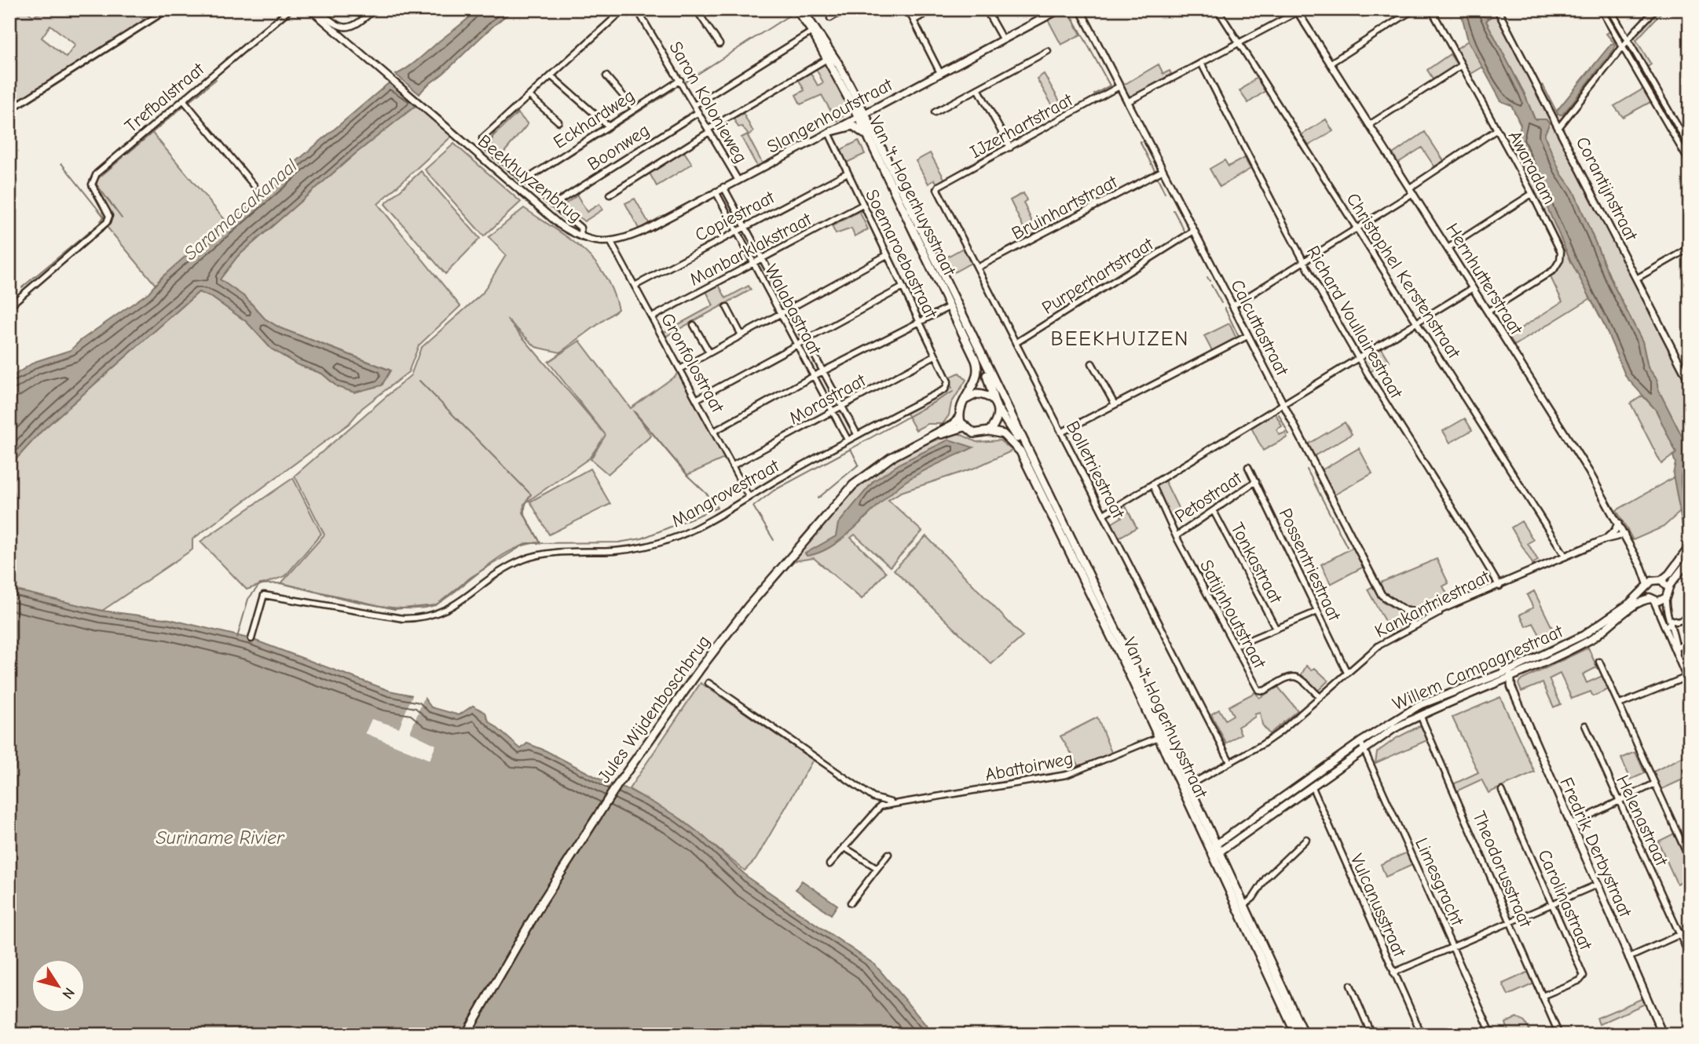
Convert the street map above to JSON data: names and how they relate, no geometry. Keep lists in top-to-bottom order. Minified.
{"streets":{"main road":["Slangenhoutstraat","Van 't Hogerhuysstraat","Willem Campagnestraat","Jules Wijdenboschbrug","Fredrik Derbystraat"],"street":["Trefbalstraat","Saron Kolonieweg","Eckhardweg","IJzerhartstraat","Boonweg","Awaradam","Beekhuyzenbrug","Corantijnstraat","Bruinhartstraat","Copiestraat","Manbarklakstraat","Soemaroebastraat","Purperhartstraat","Christophel Kerstenstraat","Hernhutterstraat","Walabastraat","Richard Voullairestraat","Calcuttastraat","Gronfolostraat","Morastraat","Bolletriestraat","Mangrovestraat","Petostraat","Tonkastraat","Possentriestraat","Kankantriestraat","Satijnhoutstraat","Abattoirweg","Helenastraat","Theodorusstraat","Limesgracht","Carolinastraat","Vulcanusstraat"]},"crossings":[["Saron Kolonieweg","Slangenhoutstraat"],["Saron Kolonieweg","Eckhardweg"],["Saron Kolonieweg","Boonweg"],["Slangenhoutstraat","Beekhuyzenbrug"],["Slangenhoutstraat","Van 't Hogerhuysstraat"],["Slangenhoutstraat","Soemaroebastraat"],["Slangenhoutstraat","Walabastraat"],["Slangenhoutstraat","Gronfolostraat"],["IJzerhartstraat","Calcuttastraat"],["IJzerhartstraat","Bolletriestraat"],["Awaradam","Hernhutterstraat"],["Beekhuyzenbrug","Gronfolostraat"],["Van 't Hogerhuysstraat","Kankantriestraat"],["Van 't Hogerhuysstraat","Willem Campagnestraat"],["Van 't Hogerhuysstraat","Jules Wijdenboschbrug"],["Van 't Hogerhuysstraat","Abattoirweg"],["Bruinhartstraat","Calcuttastraat"],["Bruinhartstraat","Bolletriestraat"],["Copiestraat","Soemaroebastraat"],["Copiestraat","Walabastraat"],["Copiestraat","Gronfolostraat"],["Manbarklakstraat","Soemaroebastraat"],["Manbarklakstraat","Walabastraat"],["Manbarklakstraat","Gronfolostraat"],["Soemaroebastraat","Morastraat"],["Soemaroebastraat","Mangrovestraat"],["Purperhartstraat","Calcuttastraat"],["Purperhartstraat","Bolletriestraat"],["Christophel Kerstenstraat","Kankantriestraat"],["Hernhutterstraat","Kankantriestraat"],["Hernhutterstraat","Willem Campagnestraat"],["Walabastraat","Morastraat"],["Walabastraat","Mangrovestraat"],["Richard Voullairestraat","Kankantriestraat"],["Gronfolostraat","Morastraat"],["Gronfolostraat","Mangrovestraat"],["Bolletriestraat","Kankantriestraat"],["Petostraat","Tonkastraat"],["Petostraat","Possentriestraat"],["Petostraat","Satijnhoutstraat"],["Possentriestraat","Kankantriestraat"],["Kankantriestraat","Satijnhoutstraat"],["Willem Campagnestraat","Fredrik Derbystraat"],["Willem Campagnestraat","Theodorusstraat"],["Willem Campagnestraat","Limesgracht"],["Willem Campagnestraat","Vulcanusstraat"],["Theodorusstraat","Carolinastraat"]],"districts":["BEEKHUIZEN"],"water":["Saramaccakanaal","Suriname Rivier"],"north":"bottom right"}
